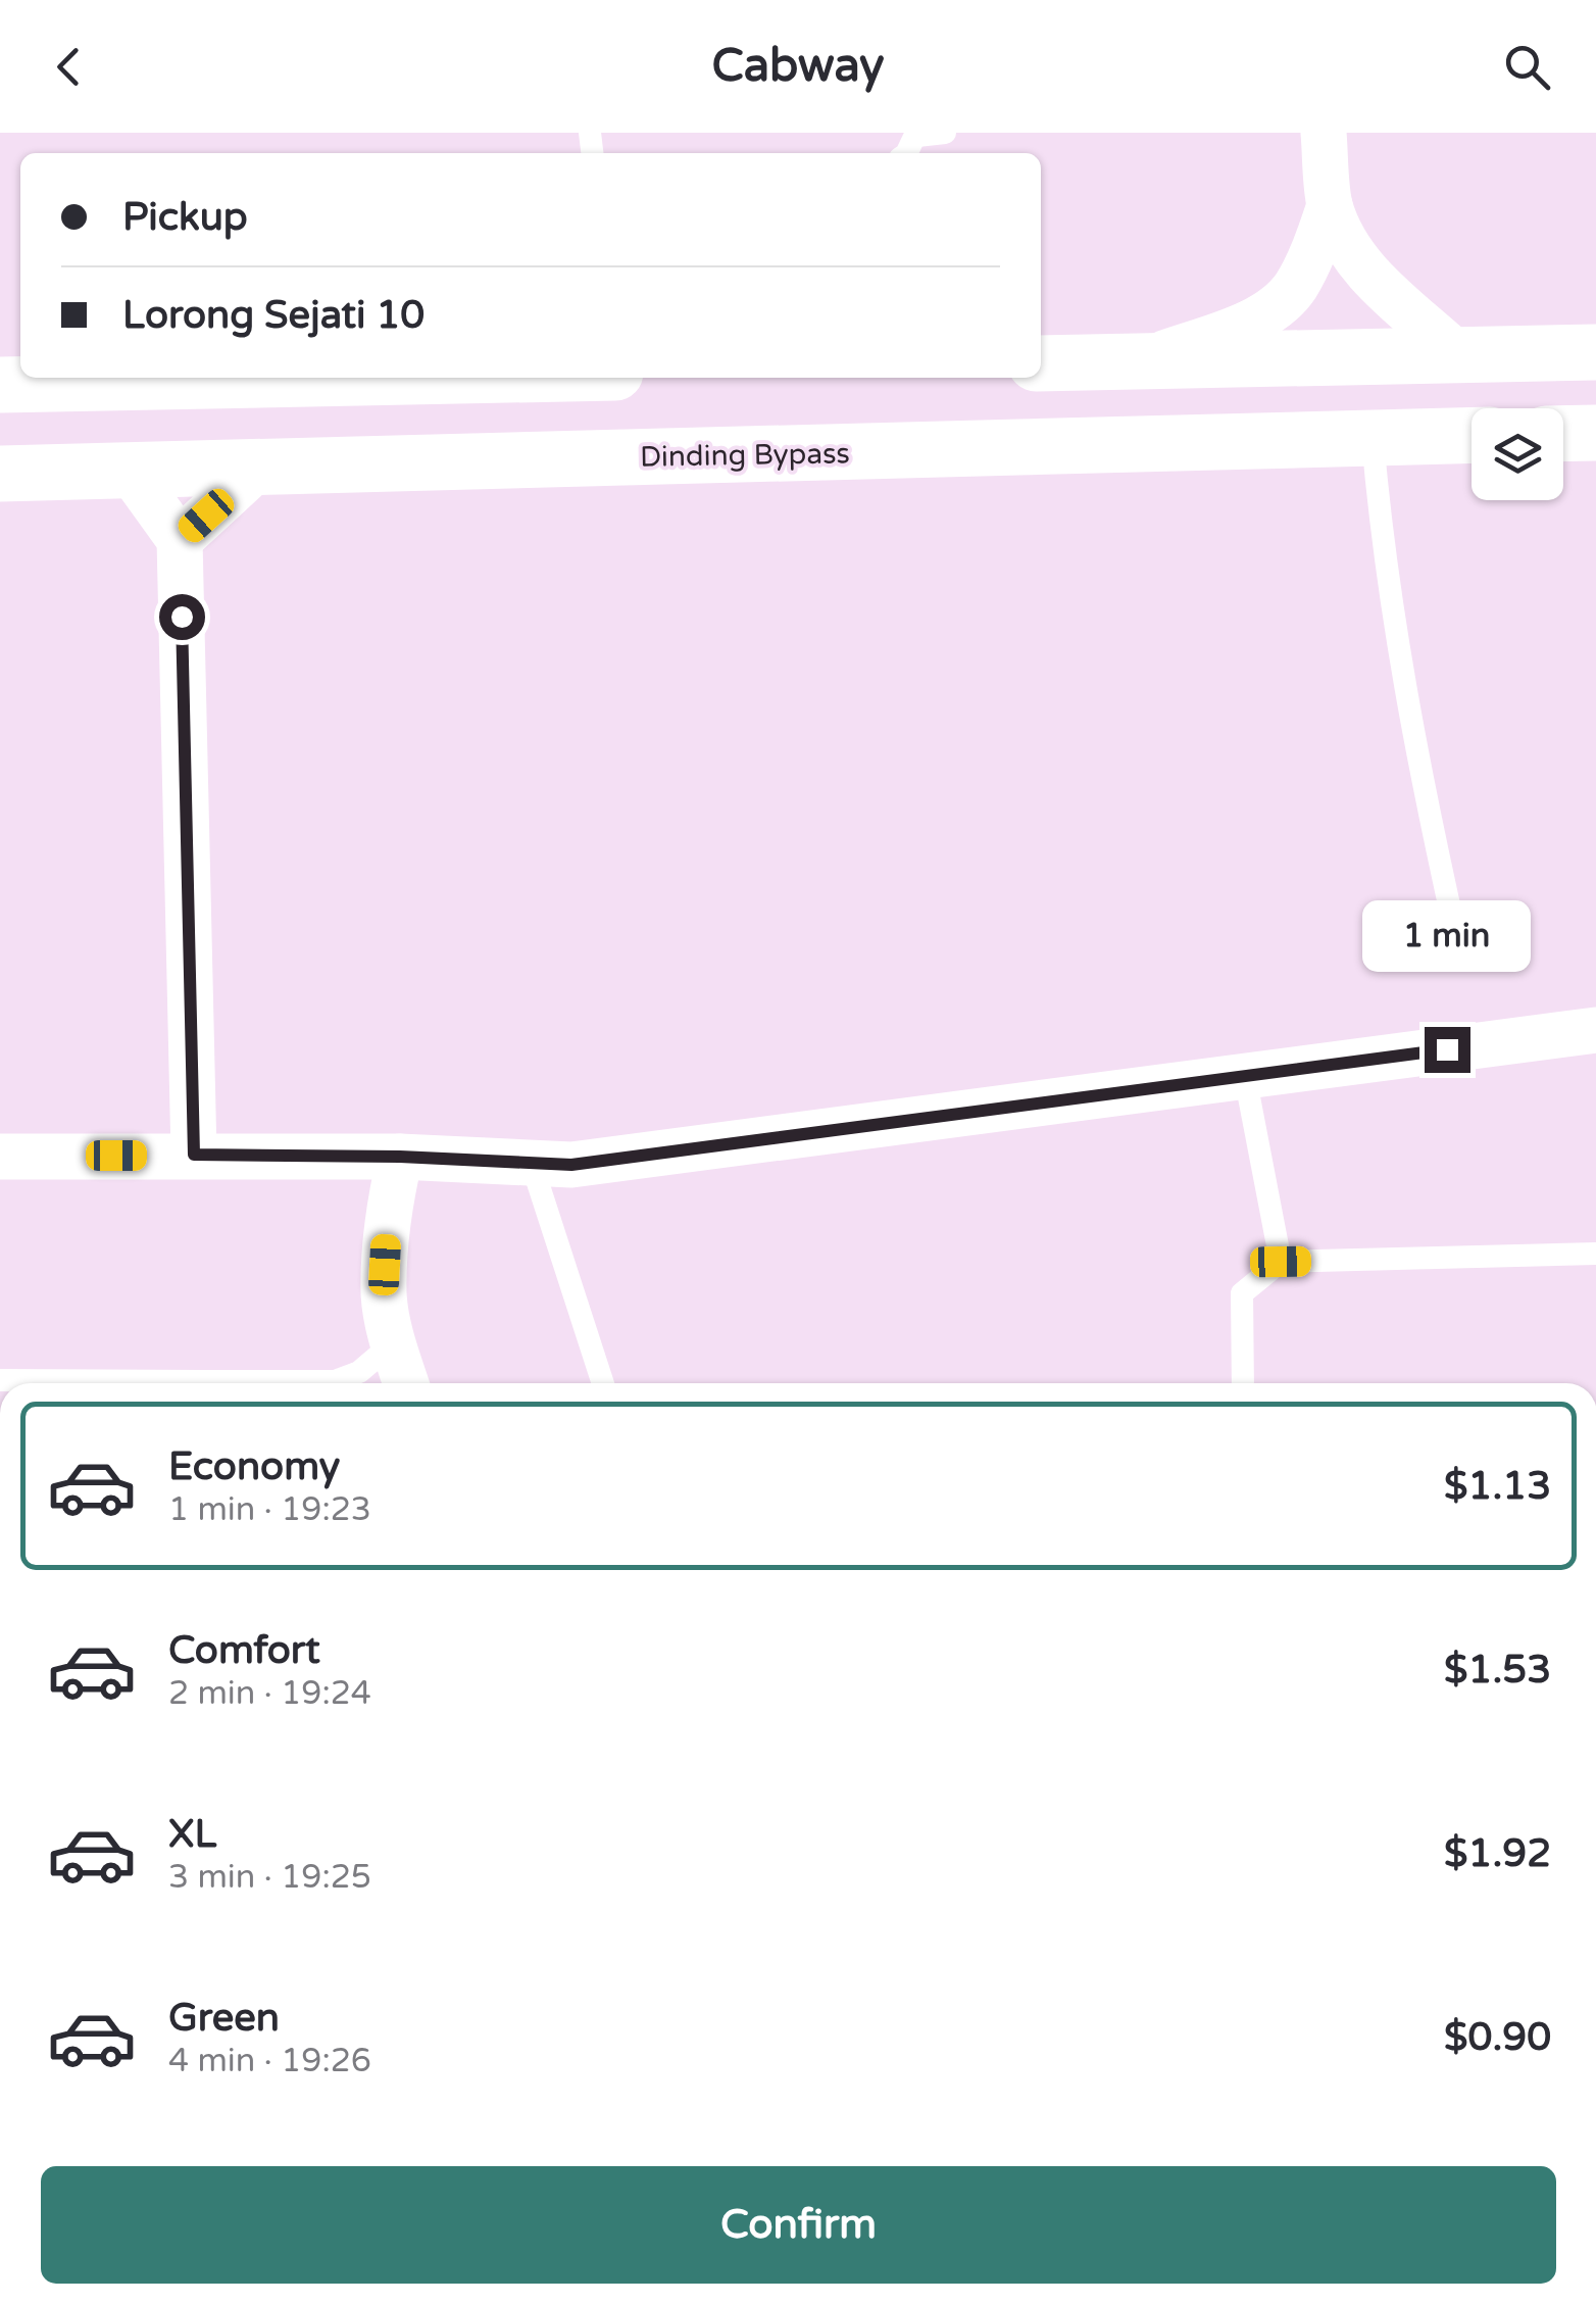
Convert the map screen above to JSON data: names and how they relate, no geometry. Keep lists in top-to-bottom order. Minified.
{"streets":{"main road":["Dinding Bypass"]},"page":{"header":"Cabway","banner":["Pickup","Lorong Sejati 10"],"bubble":"1 min","list":[{"name":"Economy","note":"1 min · 19:23","value":"$1.13"},{"name":"Comfort","note":"2 min · 19:24","value":"$1.53"},{"name":"XL","note":"3 min · 19:25","value":"$1.92"},{"name":"Green","note":"4 min · 19:26","value":"$0.90"}],"buttons":"Confirm"}}
